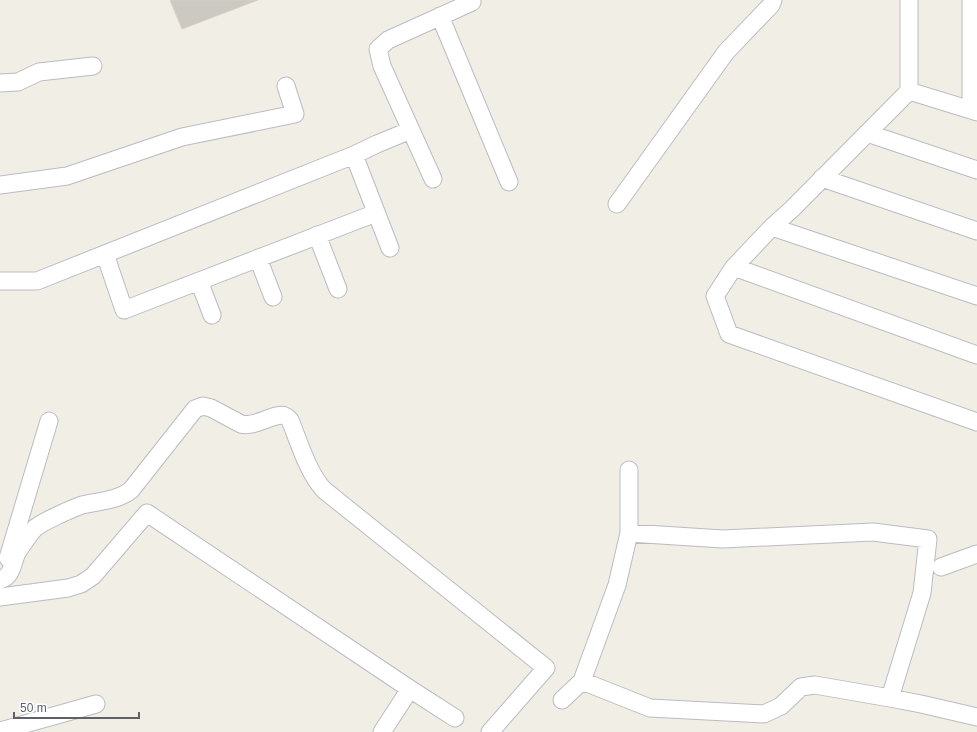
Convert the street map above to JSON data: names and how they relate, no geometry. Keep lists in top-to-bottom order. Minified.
{"scale_bar":"50 m"}
